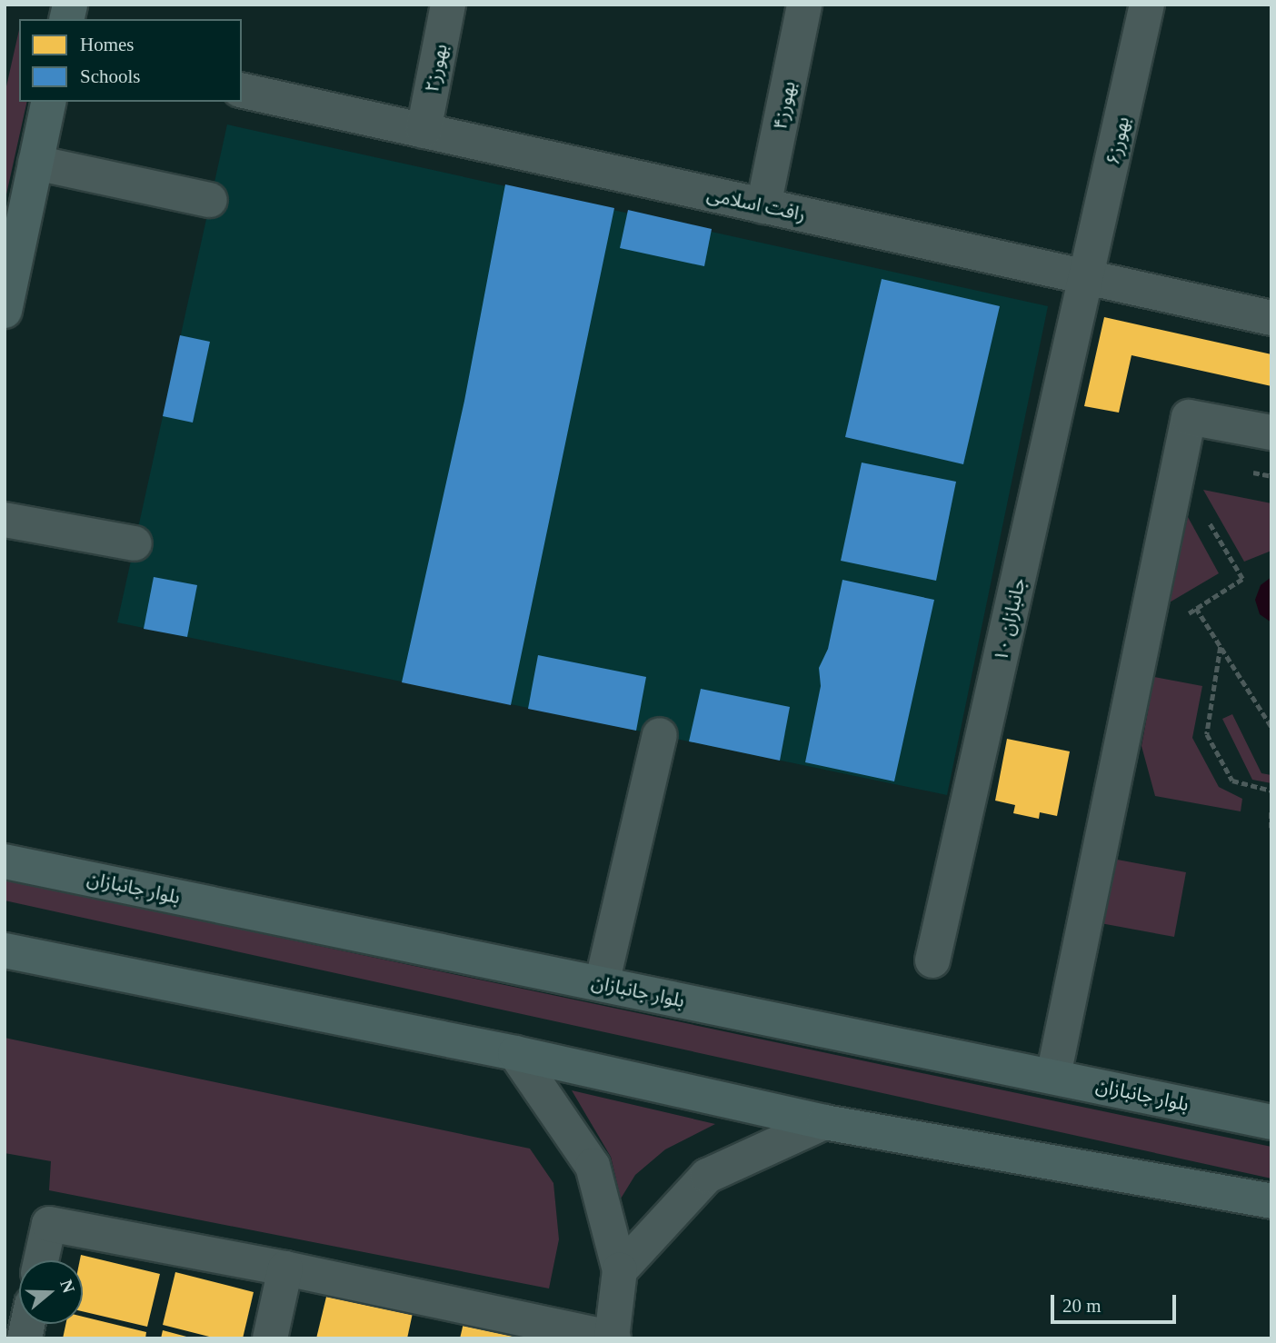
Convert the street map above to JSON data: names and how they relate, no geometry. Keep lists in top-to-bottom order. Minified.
{"streets":{"main road":["بلوار جانبازان"],"street":["بهورز۲","بهورز۴","بهورز۶","رافت اسلامی","جانبازان ۱۰"]},"crossings":[["بهورز۲","رافت اسلامی"],["بهورز۴","رافت اسلامی"],["بهورز۶","رافت اسلامی"],["بهورز۶","جانبازان ۱۰"],["رافت اسلامی","جانبازان ۱۰"]],"legend":["Homes","Schools"],"scale_bar":"20 m","north":"right"}
